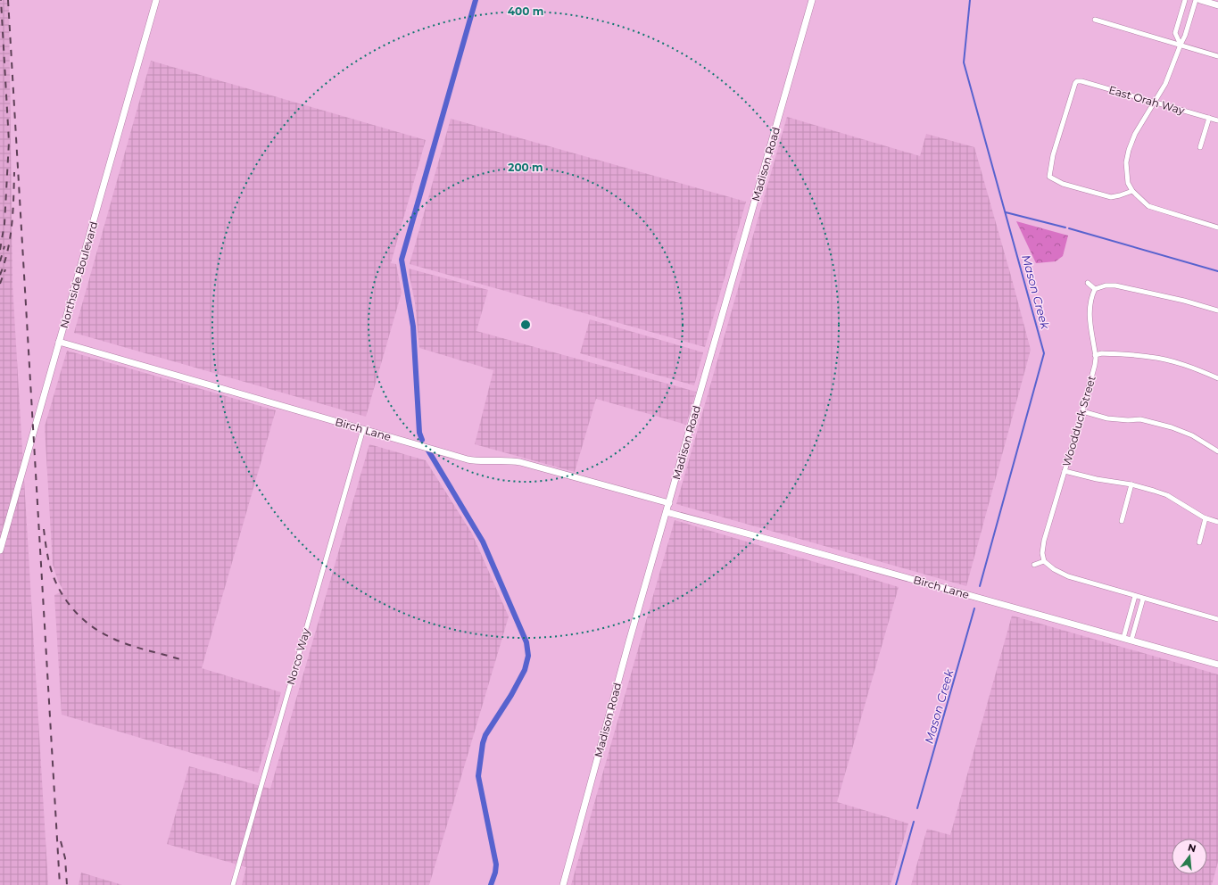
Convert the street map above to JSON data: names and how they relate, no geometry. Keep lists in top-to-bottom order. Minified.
{"streets":{"street":["East Orah Way","Madison Road","Northside Boulevard","Woodduck Street","Birch Lane","Norco Way"]},"crossings":[["Madison Road","Birch Lane"],["Northside Boulevard","Birch Lane"],["Birch Lane","Norco Way"]],"water":["Mason Creek"],"north":"top","rings":["400 m","200 m"]}
